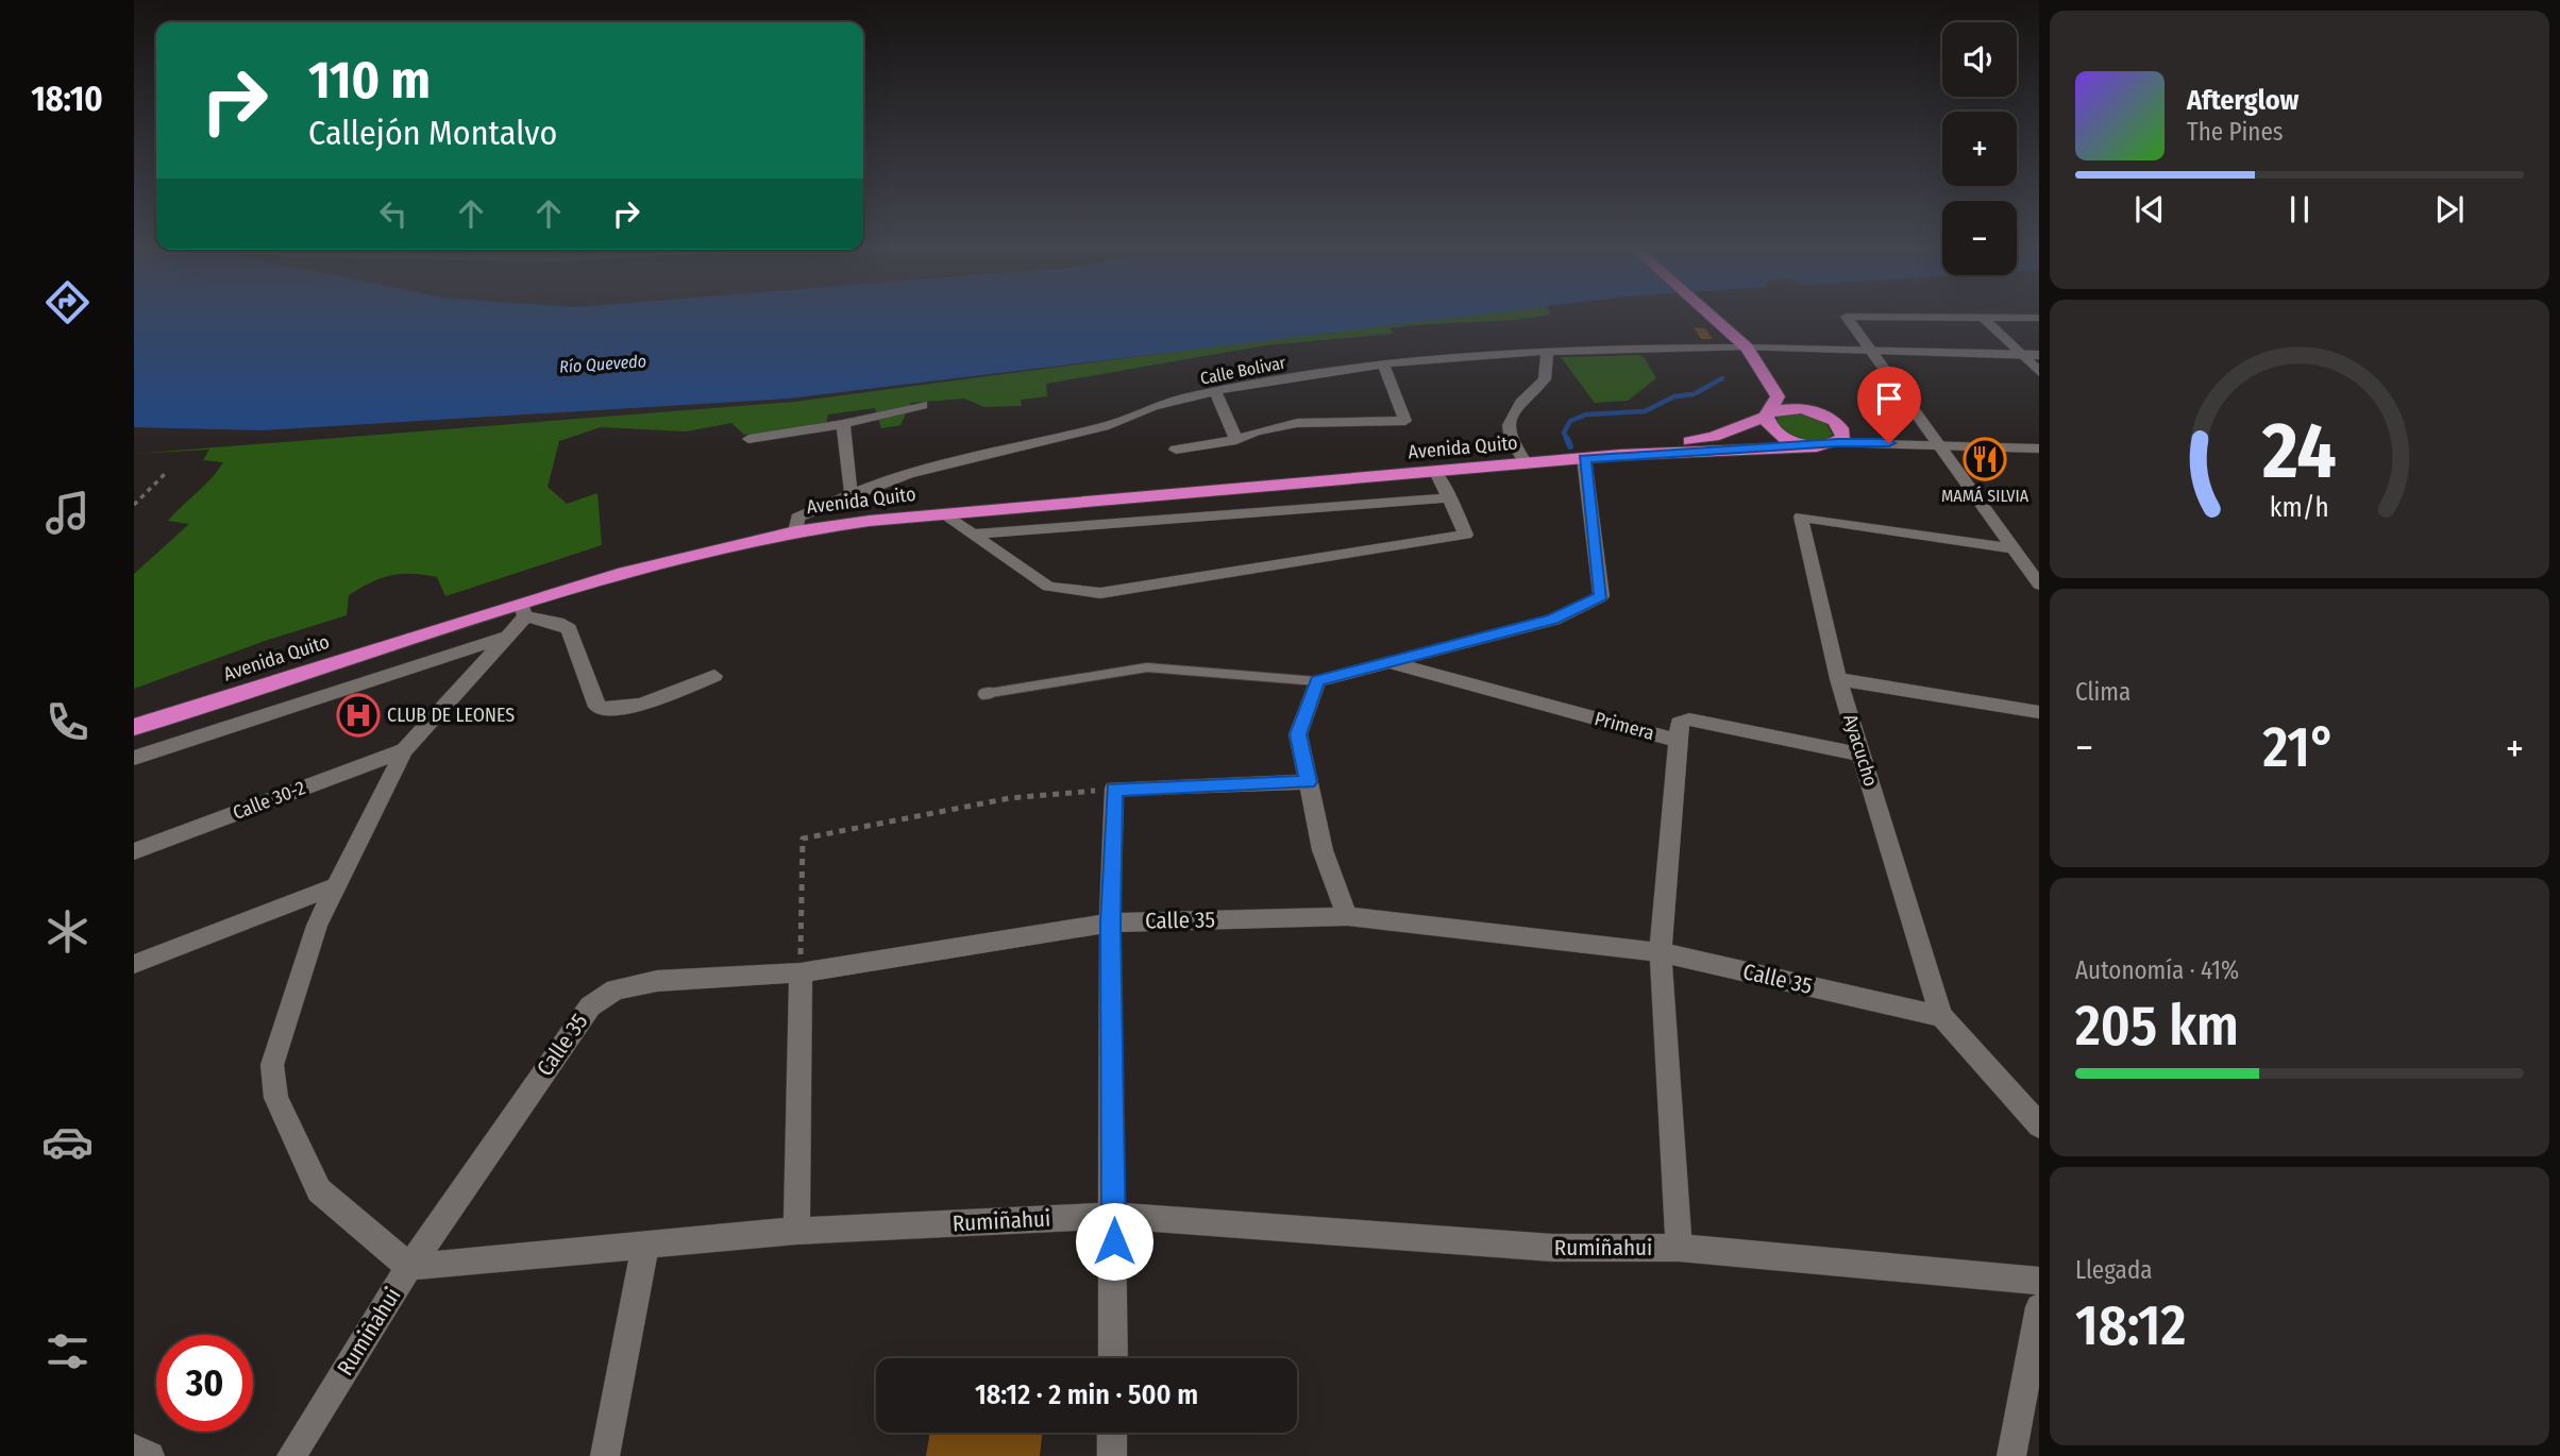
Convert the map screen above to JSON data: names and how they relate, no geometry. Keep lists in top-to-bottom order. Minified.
{"streets":{"highway":["Avenida Quito"],"street":["Calle Bolivar","Primera","Ayacucho","Calle 30-2","Calle 35","Rumiñahui"]},"crossings":[["Calle Bolivar","Avenida Quito"],["Primera","Calle 35"],["Primera","Rumiñahui"],["Ayacucho","Calle 35"],["Calle 35","Rumiñahui"]],"water":["Río Quevedo"],"places":{"restaurant":["MAMÁ SILVIA"],"hospital":["CLUB DE LEONES"]},"page":{"tabs":"18:10","map_buttons":["+","−"],"turn":["110 m","Callejón Montalvo"],"song":["Afterglow","The Pines"],"tile":["Clima",["Autonomía · 41%","205 km"],["Llegada","18:12"]],"heat":["−","21°","+"],"limit":"30","trip":"18:12 · 2 min · 500 m","gauge":["24","km/h"]}}
